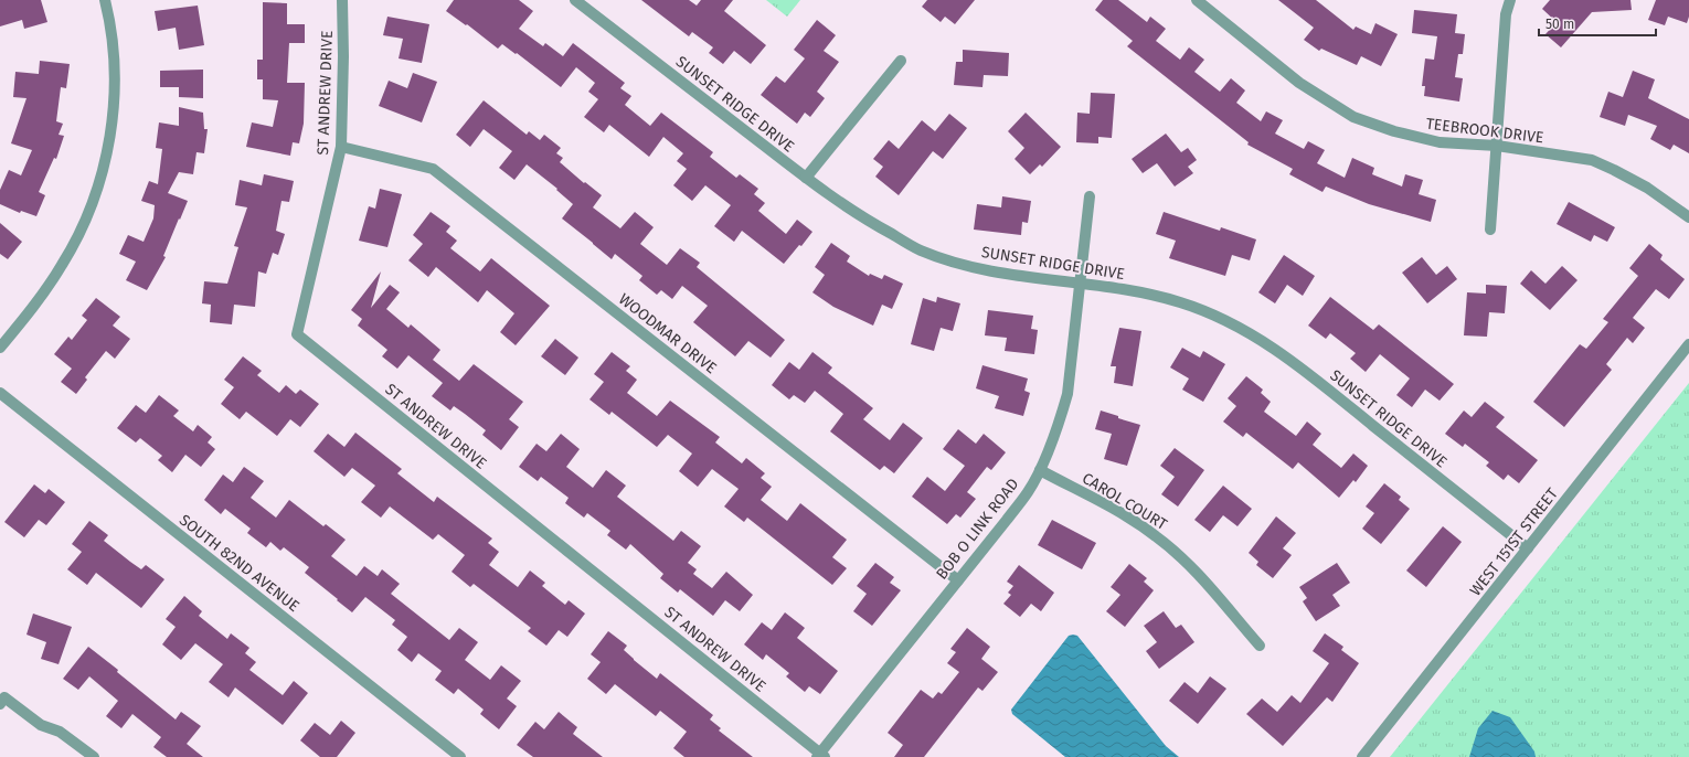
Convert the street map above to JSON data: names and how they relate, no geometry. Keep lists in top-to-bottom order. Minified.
{"streets":{"street":["ST ANDREW DRIVE","SUNSET RIDGE DRIVE","TEEBROOK DRIVE","WOODMAR DRIVE","CAROL COURT","BOB O LINK ROAD","WEST 151ST STREET","SOUTH 82ND AVENUE"]},"crossings":[["ST ANDREW DRIVE","WOODMAR DRIVE"],["ST ANDREW DRIVE","BOB O LINK ROAD"],["SUNSET RIDGE DRIVE","BOB O LINK ROAD"],["SUNSET RIDGE DRIVE","WEST 151ST STREET"],["WOODMAR DRIVE","BOB O LINK ROAD"],["CAROL COURT","BOB O LINK ROAD"]],"scale_bar":"50 m"}
